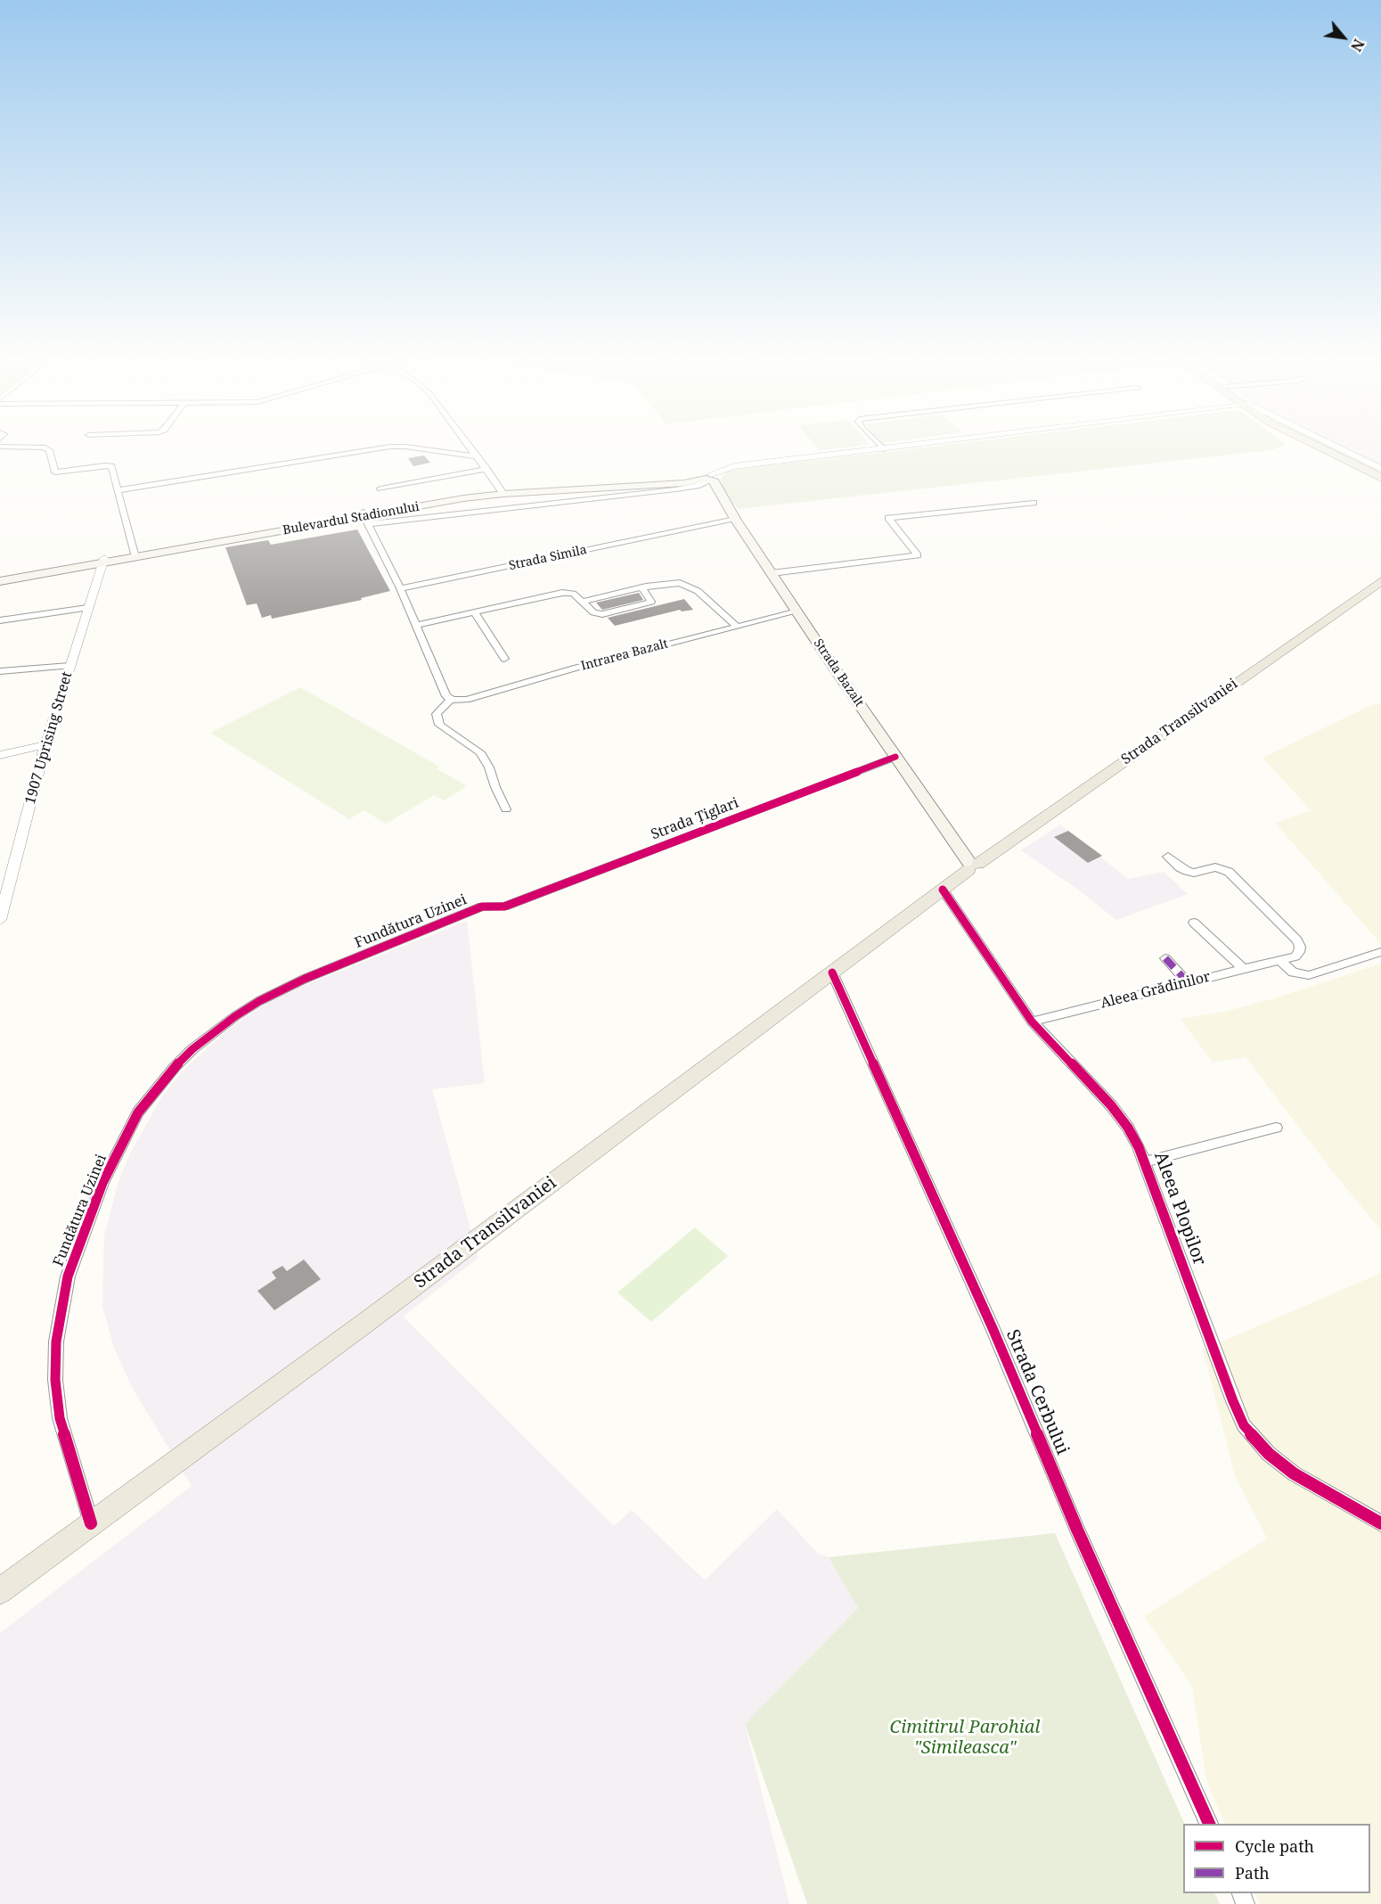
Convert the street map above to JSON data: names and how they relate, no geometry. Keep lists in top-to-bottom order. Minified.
{"streets":{"main road":["Bulevardul Stadionului","Strada Bazalt","Strada Transilvaniei"],"street":["Strada Simila","Intrarea Bazalt","1907 Uprising Street","Strada Țiglari","Fundătura Uzinei","Aleea Grădinilor","Aleea Plopilor","Strada Cerbului"]},"crossings":[["Bulevardul Stadionului","Strada Bazalt"],["Bulevardul Stadionului","1907 Uprising Street"],["Strada Simila","Strada Bazalt"],["Intrarea Bazalt","Strada Bazalt"],["Strada Bazalt","Strada Transilvaniei"],["Strada Bazalt","Strada Țiglari"],["Strada Transilvaniei","Fundătura Uzinei"],["Strada Transilvaniei","Aleea Plopilor"],["Strada Transilvaniei","Strada Cerbului"],["Strada Țiglari","Fundătura Uzinei"],["Aleea Grădinilor","Aleea Plopilor"]],"parks":["Cimitirul Parohial \"Simileasca\""],"legend":["Cycle path","Path"],"north":"bottom right"}
